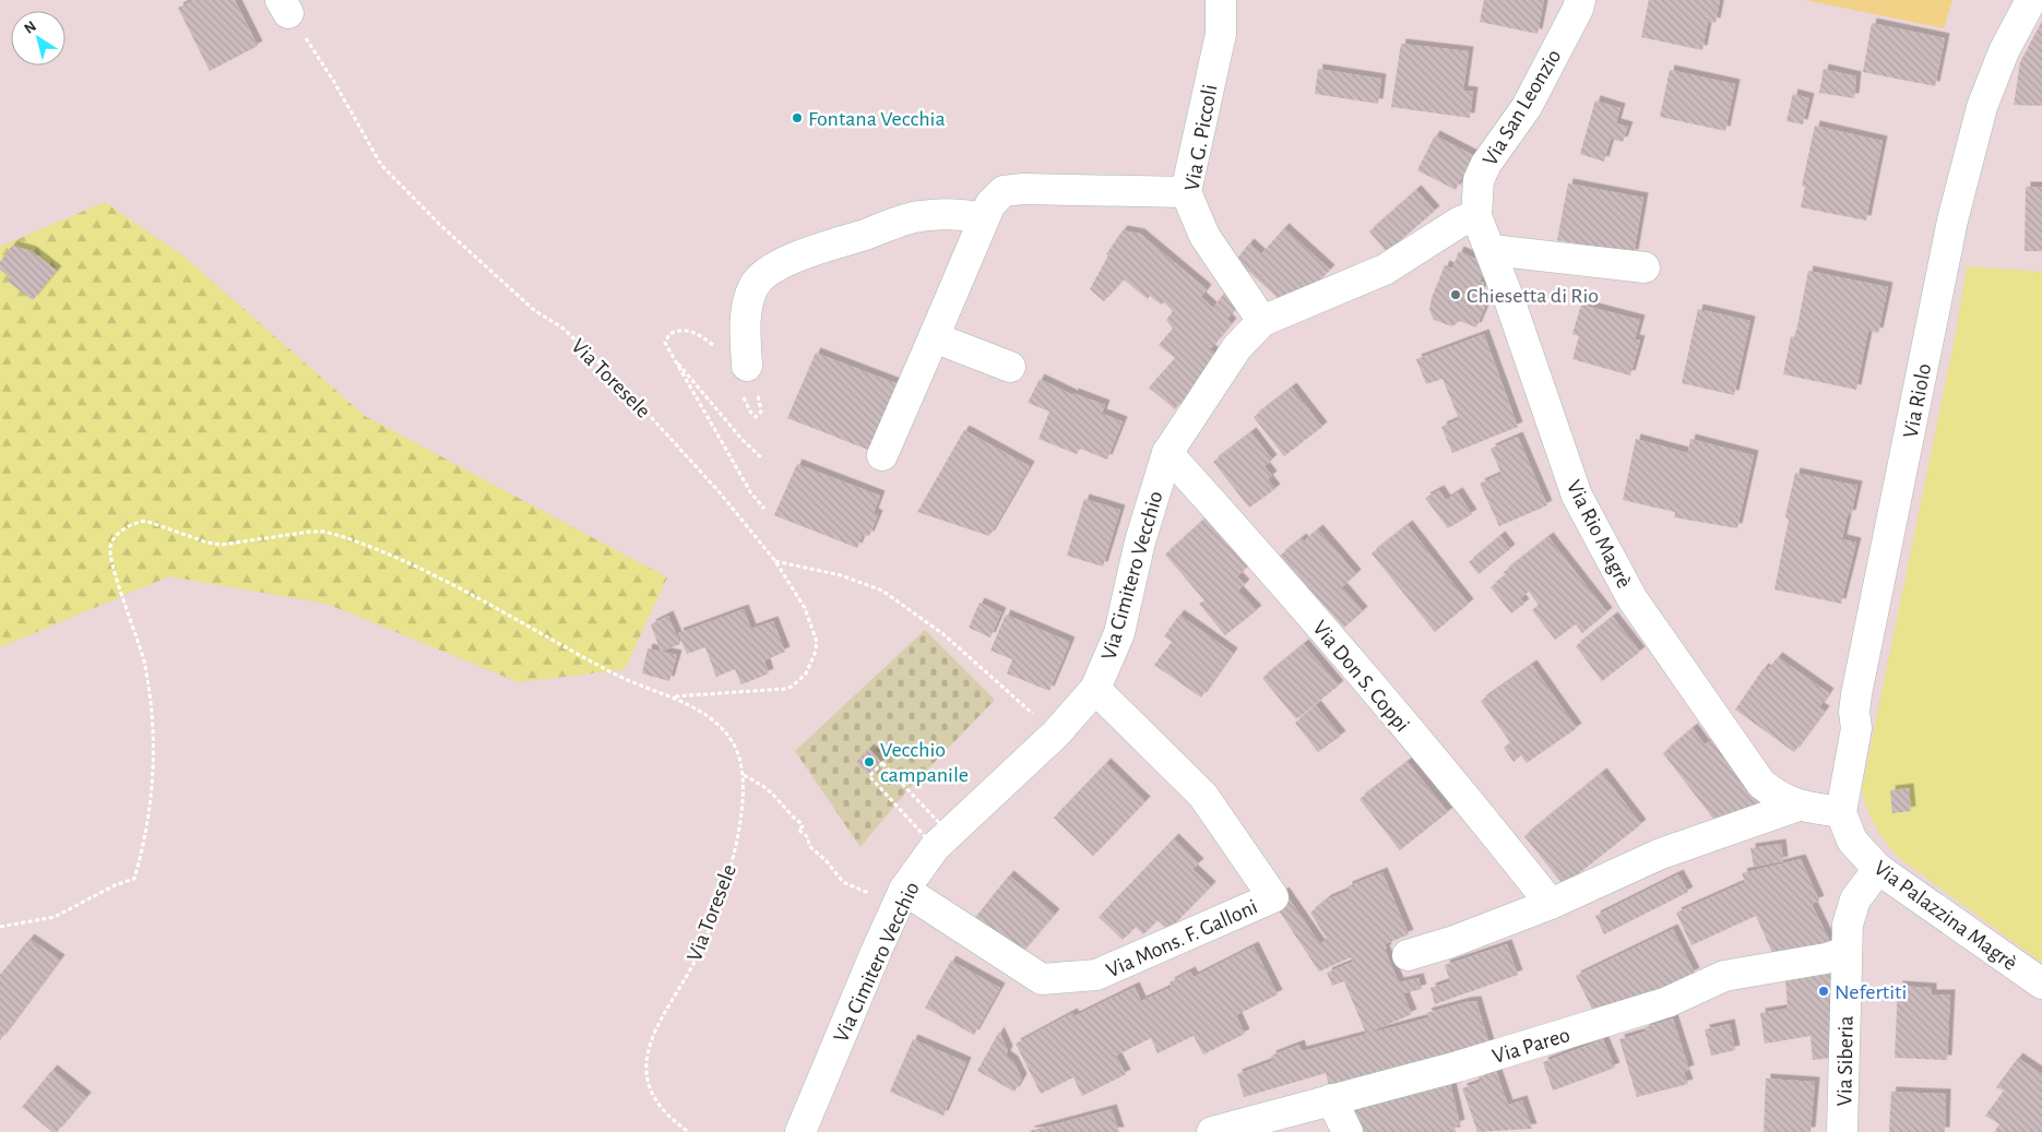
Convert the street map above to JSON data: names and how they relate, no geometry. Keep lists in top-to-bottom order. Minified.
{"streets":{"street":["Via San Leonzio","Via G. Piccoli","Via Riolo","Via Rio Magrè","Via Cimitero Vecchio","Via Don S. Coppi","Via Palazzina Magrè","Via Mons. F. Galloni","Via Pareo","Via Siberia"],"path":["Via Toresele"]},"crossings":[["Via San Leonzio","Via Rio Magrè"],["Via San Leonzio","Via Cimitero Vecchio"],["Via G. Piccoli","Via Cimitero Vecchio"],["Via Riolo","Via Rio Magrè"],["Via Riolo","Via Palazzina Magrè"],["Via Rio Magrè","Via Cimitero Vecchio"],["Via Rio Magrè","Via Don S. Coppi"],["Via Rio Magrè","Via Palazzina Magrè"],["Via Cimitero Vecchio","Via Don S. Coppi"],["Via Cimitero Vecchio","Via Mons. F. Galloni"],["Via Palazzina Magrè","Via Siberia"],["Via Pareo","Via Siberia"]],"places":["Fontana Vecchia","Chiesetta di Rio","Vecchio campanile","Nefertiti"],"north":"top left"}
